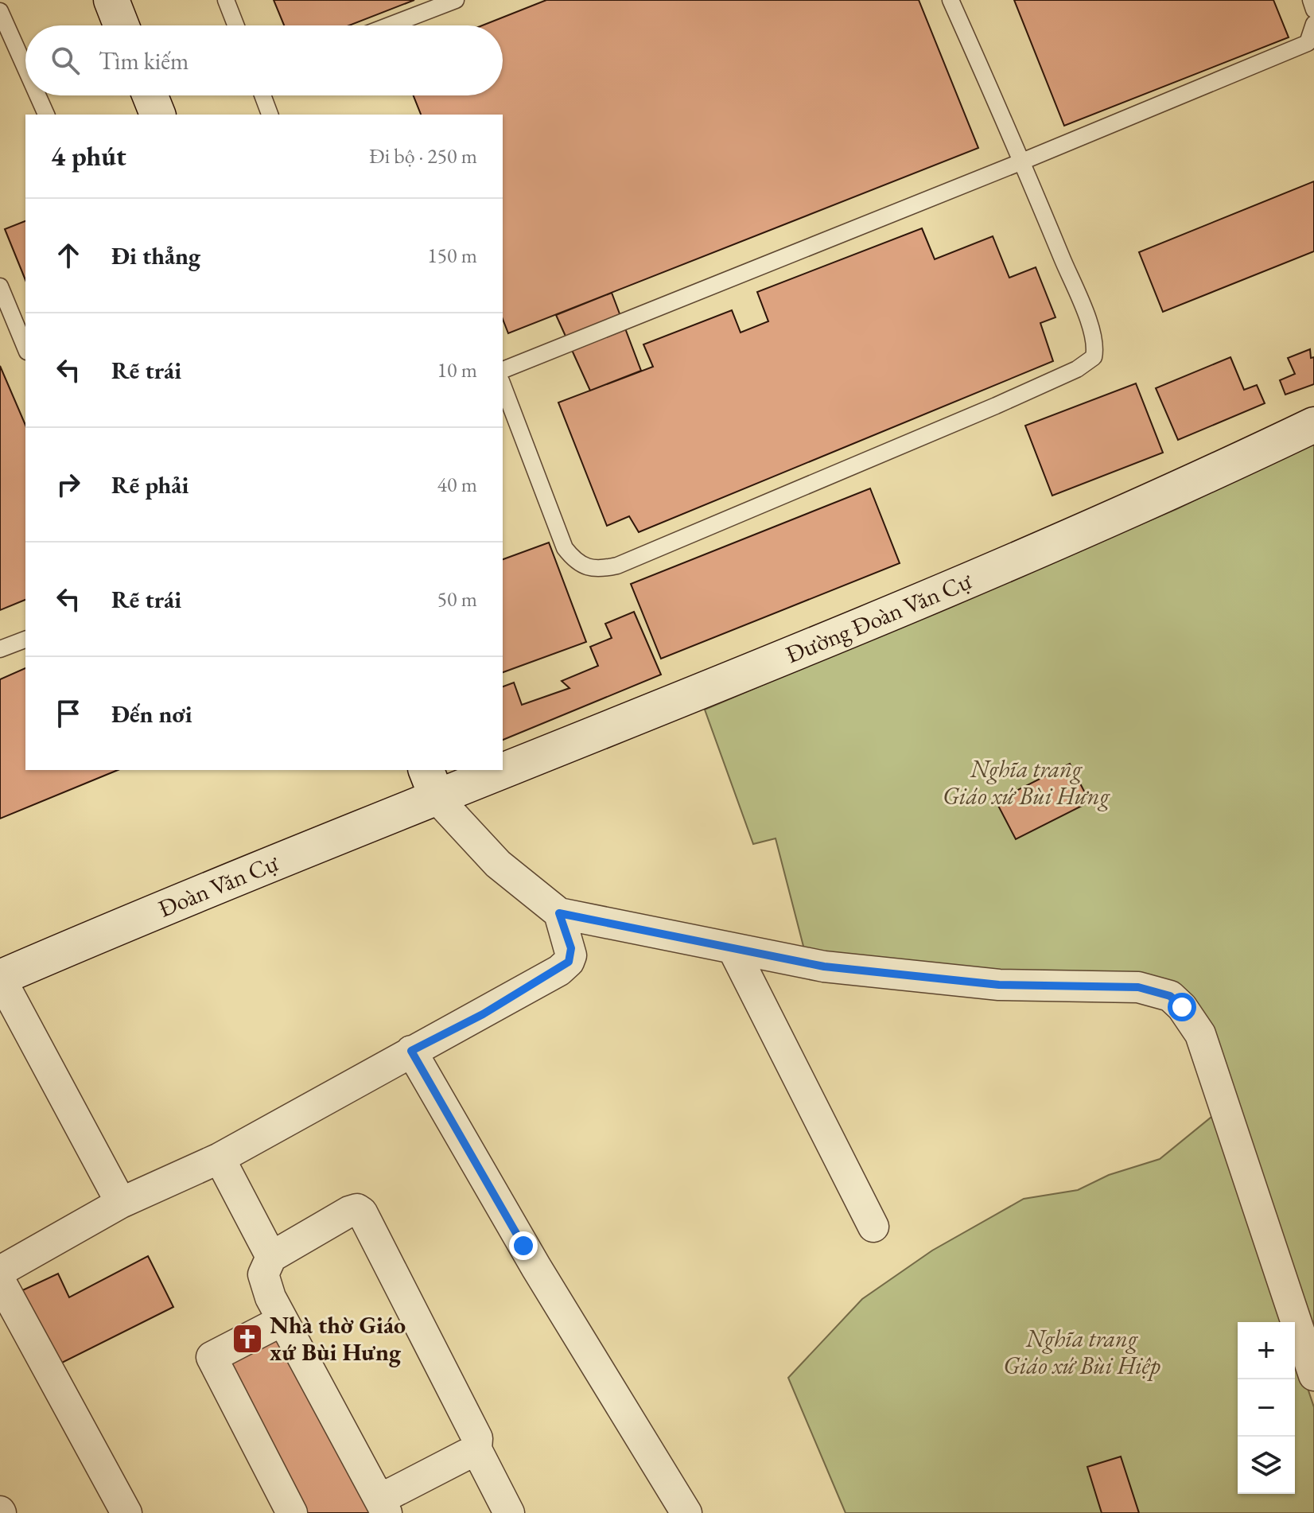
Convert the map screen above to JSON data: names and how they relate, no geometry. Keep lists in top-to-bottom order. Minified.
{"streets":{"street":["Đường Đoàn Văn Cự","Đoàn Văn Cự"]},"crossings":[["Đường Đoàn Văn Cự","Đoàn Văn Cự"]],"parks":["Nghĩa trang Giáo xứ Bùi Hưng","Nghĩa trang Giáo xứ Bùi Hiệp"],"places":{"church":["Nhà thờ Giáo xứ Bùi Hưng"]},"page":{"search":"Tìm kiếm","heading":["4 phút","Đi bộ · 250 m"],"list":[["Đi thẳng","150 m"],["Rẽ trái","10 m"],["Rẽ phải","40 m"],["Rẽ trái","50 m"],"Đến nơi"],"map_buttons":["+","−"]}}
